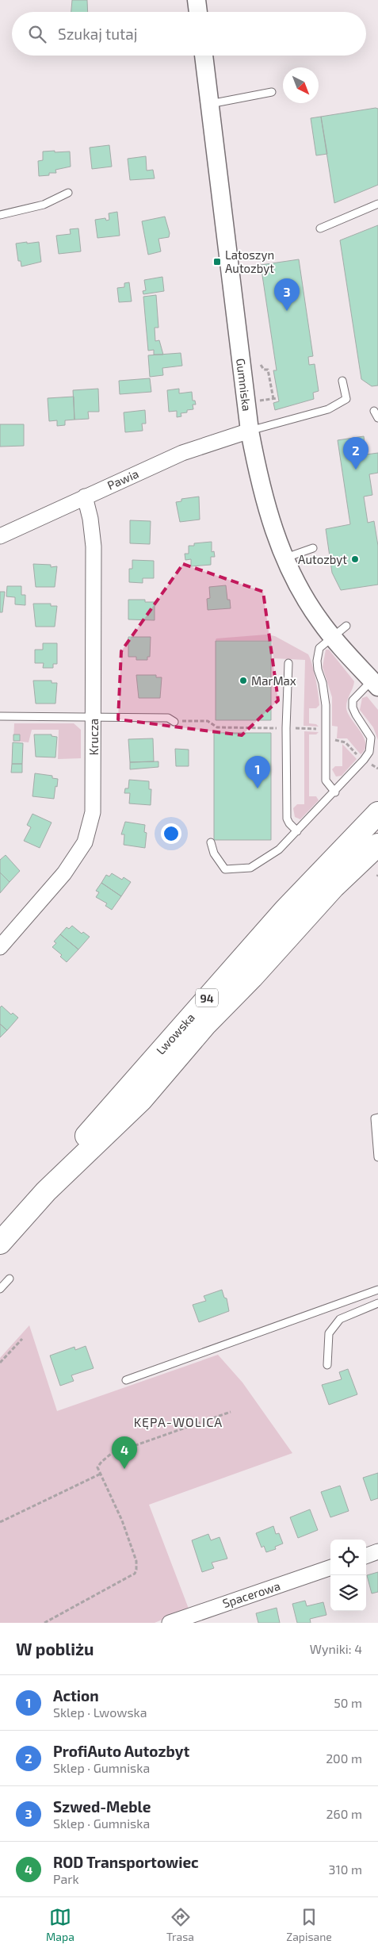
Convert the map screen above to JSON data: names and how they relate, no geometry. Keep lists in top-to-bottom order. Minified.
{"streets":{"main road":["94","Lwowska"],"street":["Gumniska","Pawia","Krucza","Spacerowa"]},"crossings":[["Gumniska","Pawia"],["Pawia","Krucza"]],"districts":["KĘPA-WOLICA"],"places":{"transit":["Latoszyn Autozbyt"],"other":["Autozbyt","MarMax"]},"north":"bottom right","page":{"search":"Szukaj tutaj","pins":["3","2","1","4"],"heading":["W pobliżu","Wyniki: 4"],"list":[{"mark":"1","name":"Action","note":"Sklep · Lwowska","value":"50 m"},{"mark":"2","name":"ProfiAuto Autozbyt","note":"Sklep · Gumniska","value":"200 m"},{"mark":"3","name":"Szwed-Meble","note":"Sklep · Gumniska","value":"260 m"},{"mark":"4","name":"ROD Transportowiec","note":"Park","value":"310 m"}],"nav":["Mapa","Trasa","Zapisane"]}}
